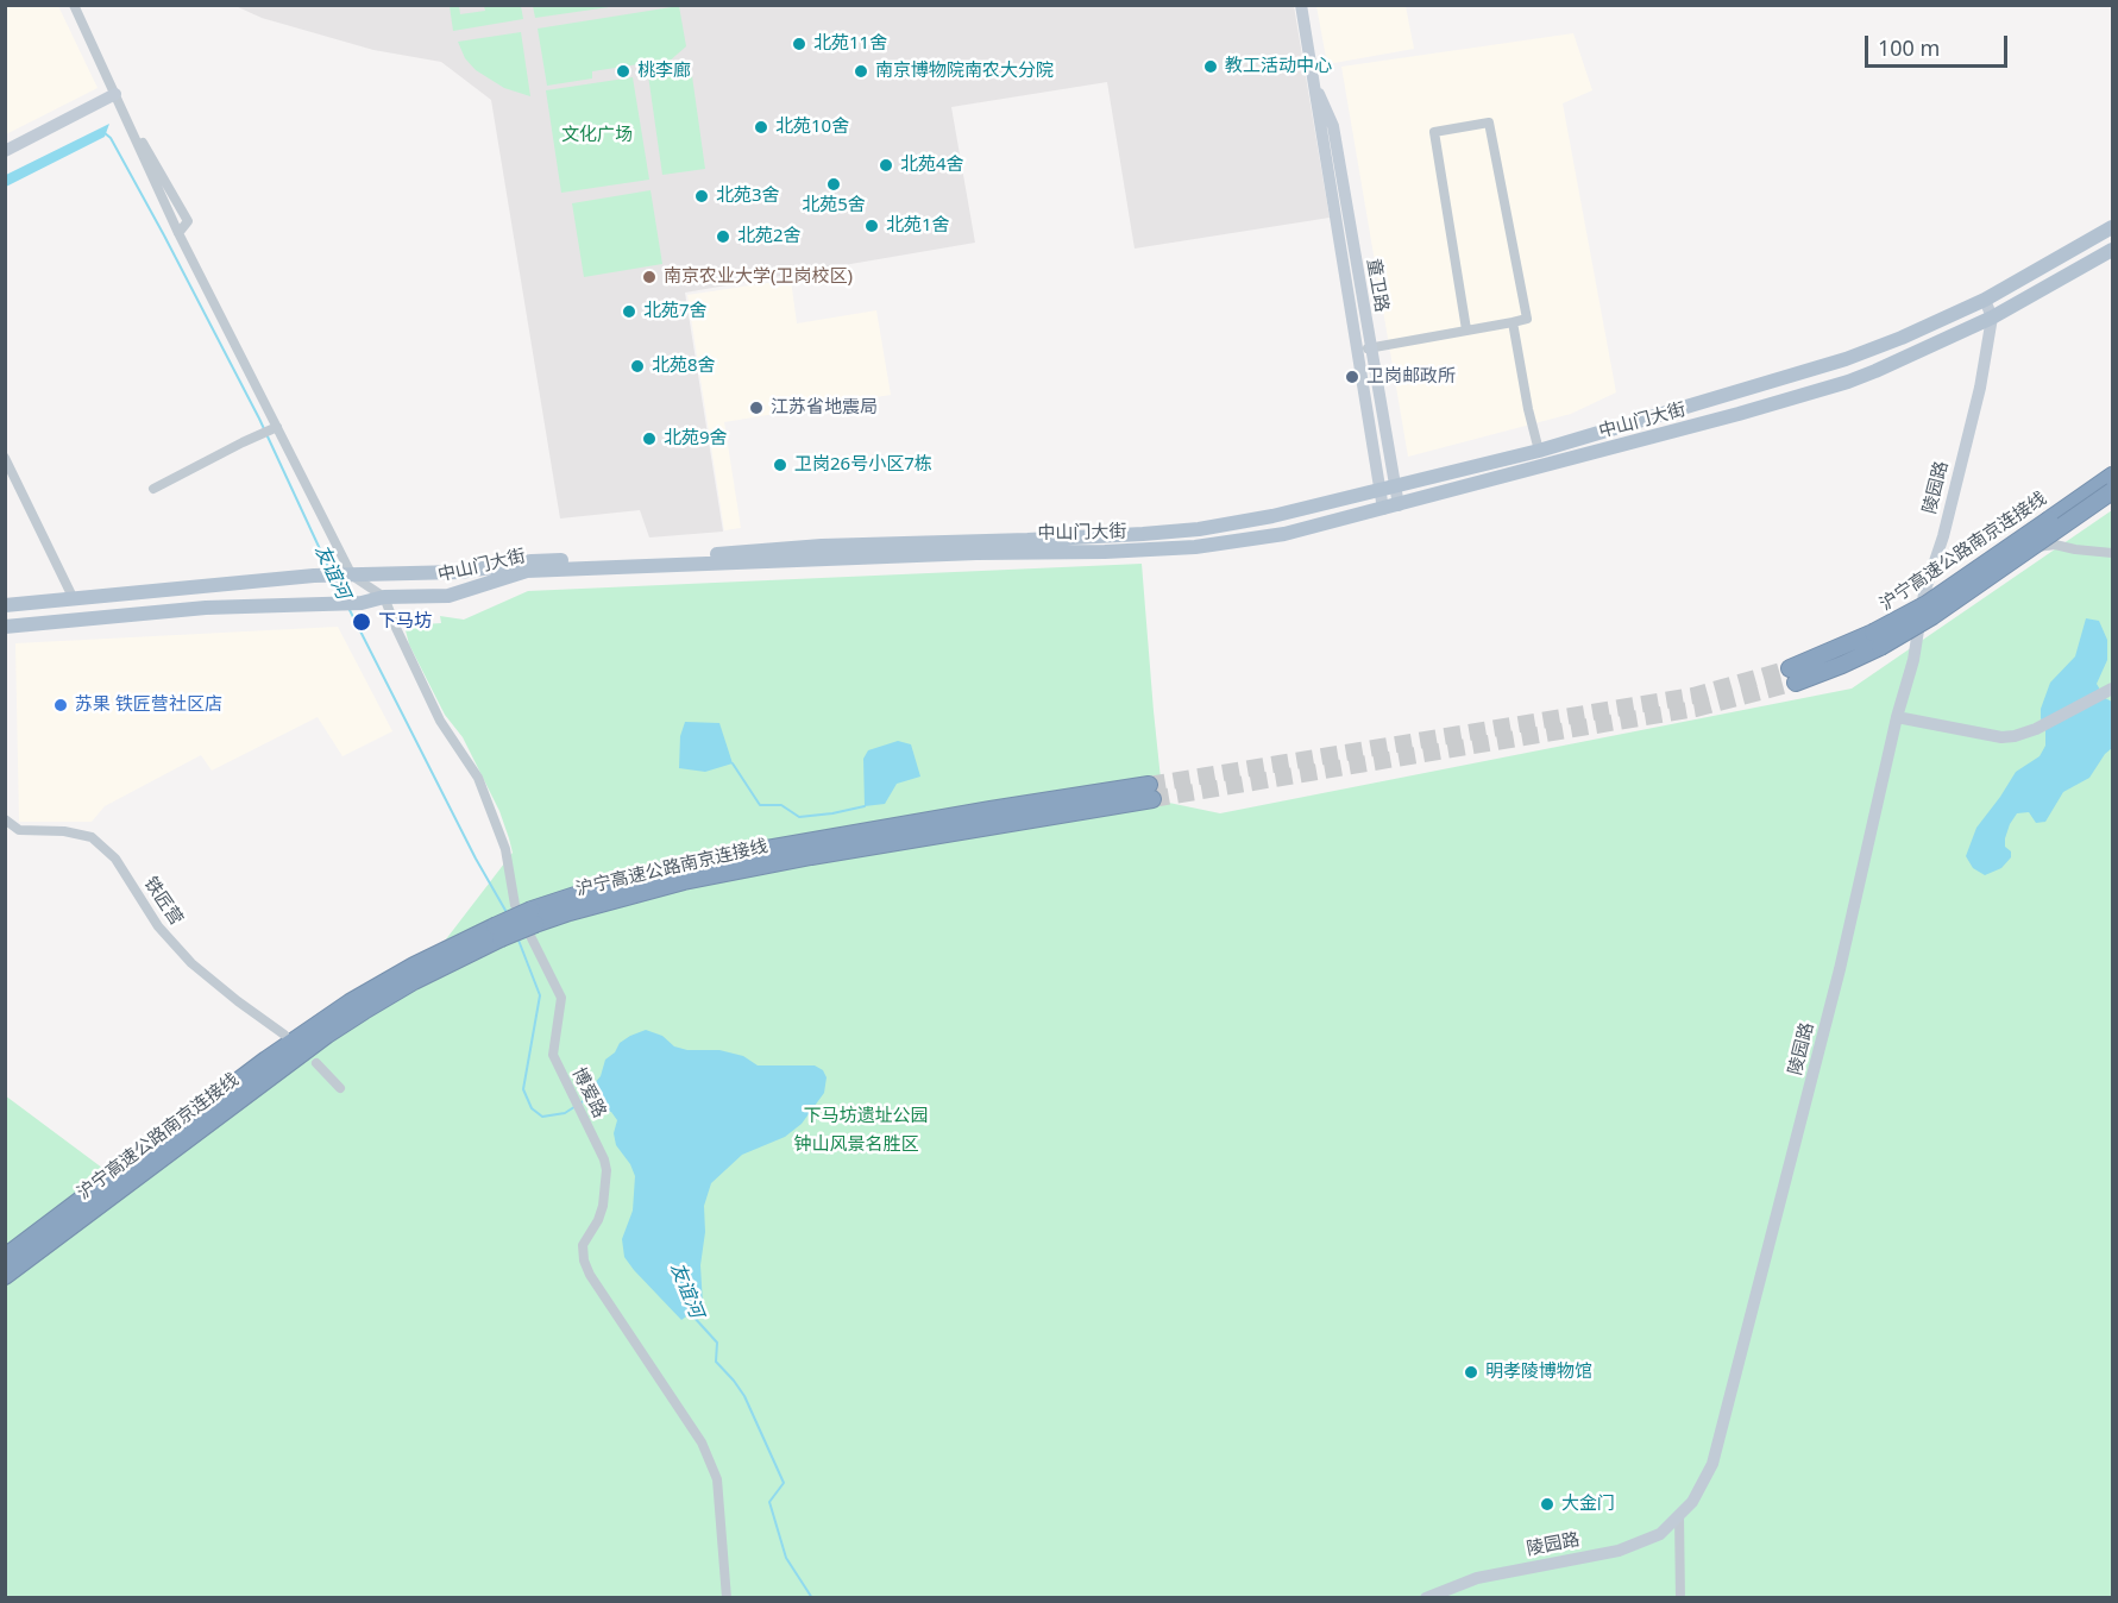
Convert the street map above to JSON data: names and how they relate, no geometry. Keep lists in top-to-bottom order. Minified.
{"streets":{"highway":["沪宁高速公路南京连接线"],"main road":["中山门大街"],"street":["童卫路","陵园路","铁匠营","博爱路"]},"crossings":[["童卫路","中山门大街"],["中山门大街","陵园路"],["中山门大街","博爱路"]],"water":["友谊河"],"parks":["文化广场","下马坊遗址公园","钟山风景名胜区"],"places":["北苑11舍","教工活动中心","桃李廊","南京博物院南农大分院","北苑10舍","北苑4舍","北苑5舍","北苑3舍","北苑1舍","北苑2舍","南京农业大学(卫岗校区)","北苑7舍","北苑8舍","卫岗邮政所","江苏省地震局","北苑9舍","卫岗26号小区7栋","下马坊","苏果 铁匠营社区店","明孝陵博物馆","大金门"],"scale_bar":"100 m"}
